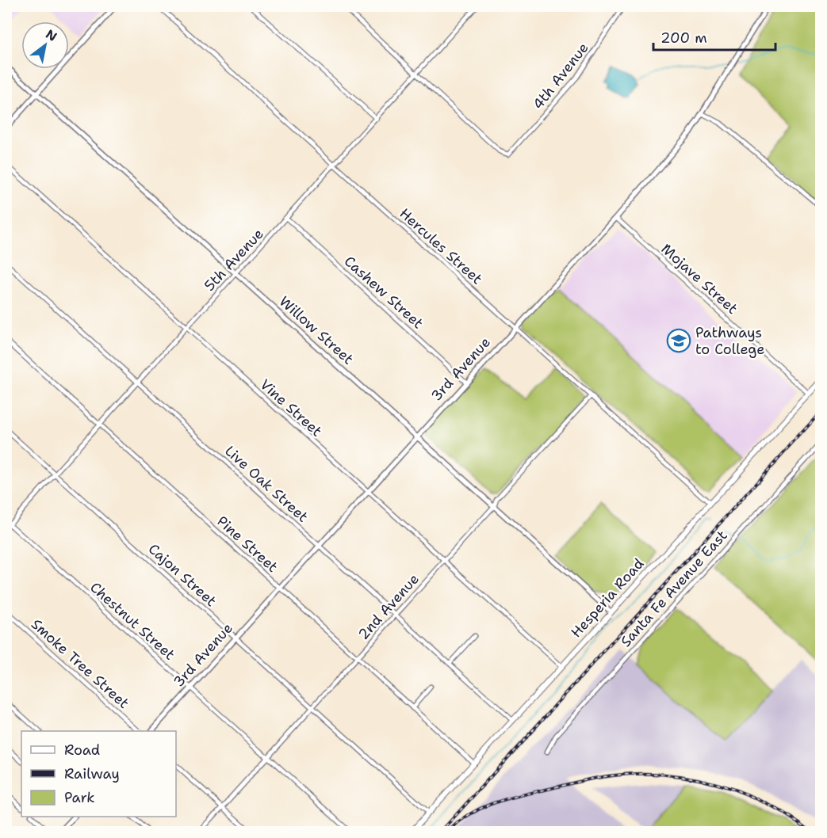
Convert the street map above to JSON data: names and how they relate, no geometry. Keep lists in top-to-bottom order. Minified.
{"streets":{"main road":["Hesperia Road"],"street":["4th Avenue","Hercules Street","5th Avenue","Mojave Street","Cashew Street","Willow Street","3rd Avenue","Vine Street","Live Oak Street","Pine Street","Cajon Street","Santa Fe Avenue East","2nd Avenue","Chestnut Street","Smoke Tree Street"]},"crossings":[["4th Avenue","5th Avenue"],["Hercules Street","5th Avenue"],["Hercules Street","3rd Avenue"],["Hercules Street","Hesperia Road"],["Hercules Street","2nd Avenue"],["5th Avenue","Cashew Street"],["5th Avenue","Willow Street"],["5th Avenue","Vine Street"],["5th Avenue","Live Oak Street"],["5th Avenue","Pine Street"],["5th Avenue","Cajon Street"],["5th Avenue","Chestnut Street"],["Mojave Street","3rd Avenue"],["Mojave Street","Hesperia Road"],["Cashew Street","3rd Avenue"],["Willow Street","3rd Avenue"],["Willow Street","Hesperia Road"],["Willow Street","2nd Avenue"],["3rd Avenue","Vine Street"],["3rd Avenue","Live Oak Street"],["3rd Avenue","Pine Street"],["3rd Avenue","Cajon Street"],["3rd Avenue","Chestnut Street"],["Vine Street","Hesperia Road"],["Vine Street","2nd Avenue"],["Live Oak Street","Hesperia Road"],["Live Oak Street","2nd Avenue"],["Pine Street","Hesperia Road"],["Pine Street","2nd Avenue"],["Cajon Street","Hesperia Road"],["Cajon Street","2nd Avenue"],["2nd Avenue","Chestnut Street"]],"places":{"school or university":["Pathways to College"]},"legend":["Road","Railway","Park"],"scale_bar":"200 m","north":"top right"}
